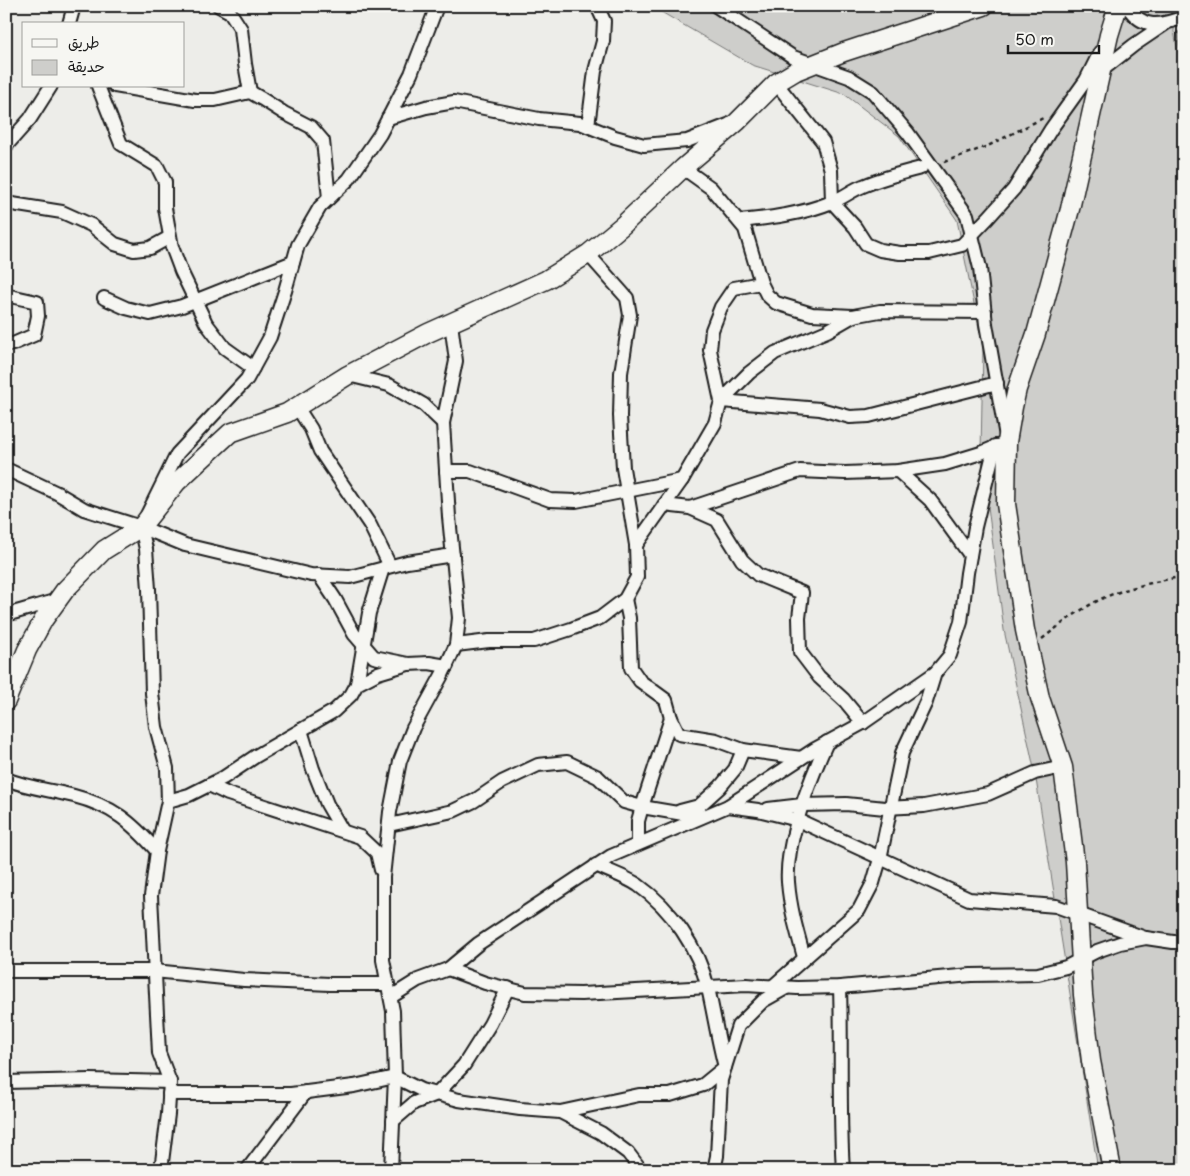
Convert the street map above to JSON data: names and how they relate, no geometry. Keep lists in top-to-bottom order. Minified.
{"legend":["طريق","حديقة"],"scale_bar":"50 m"}
